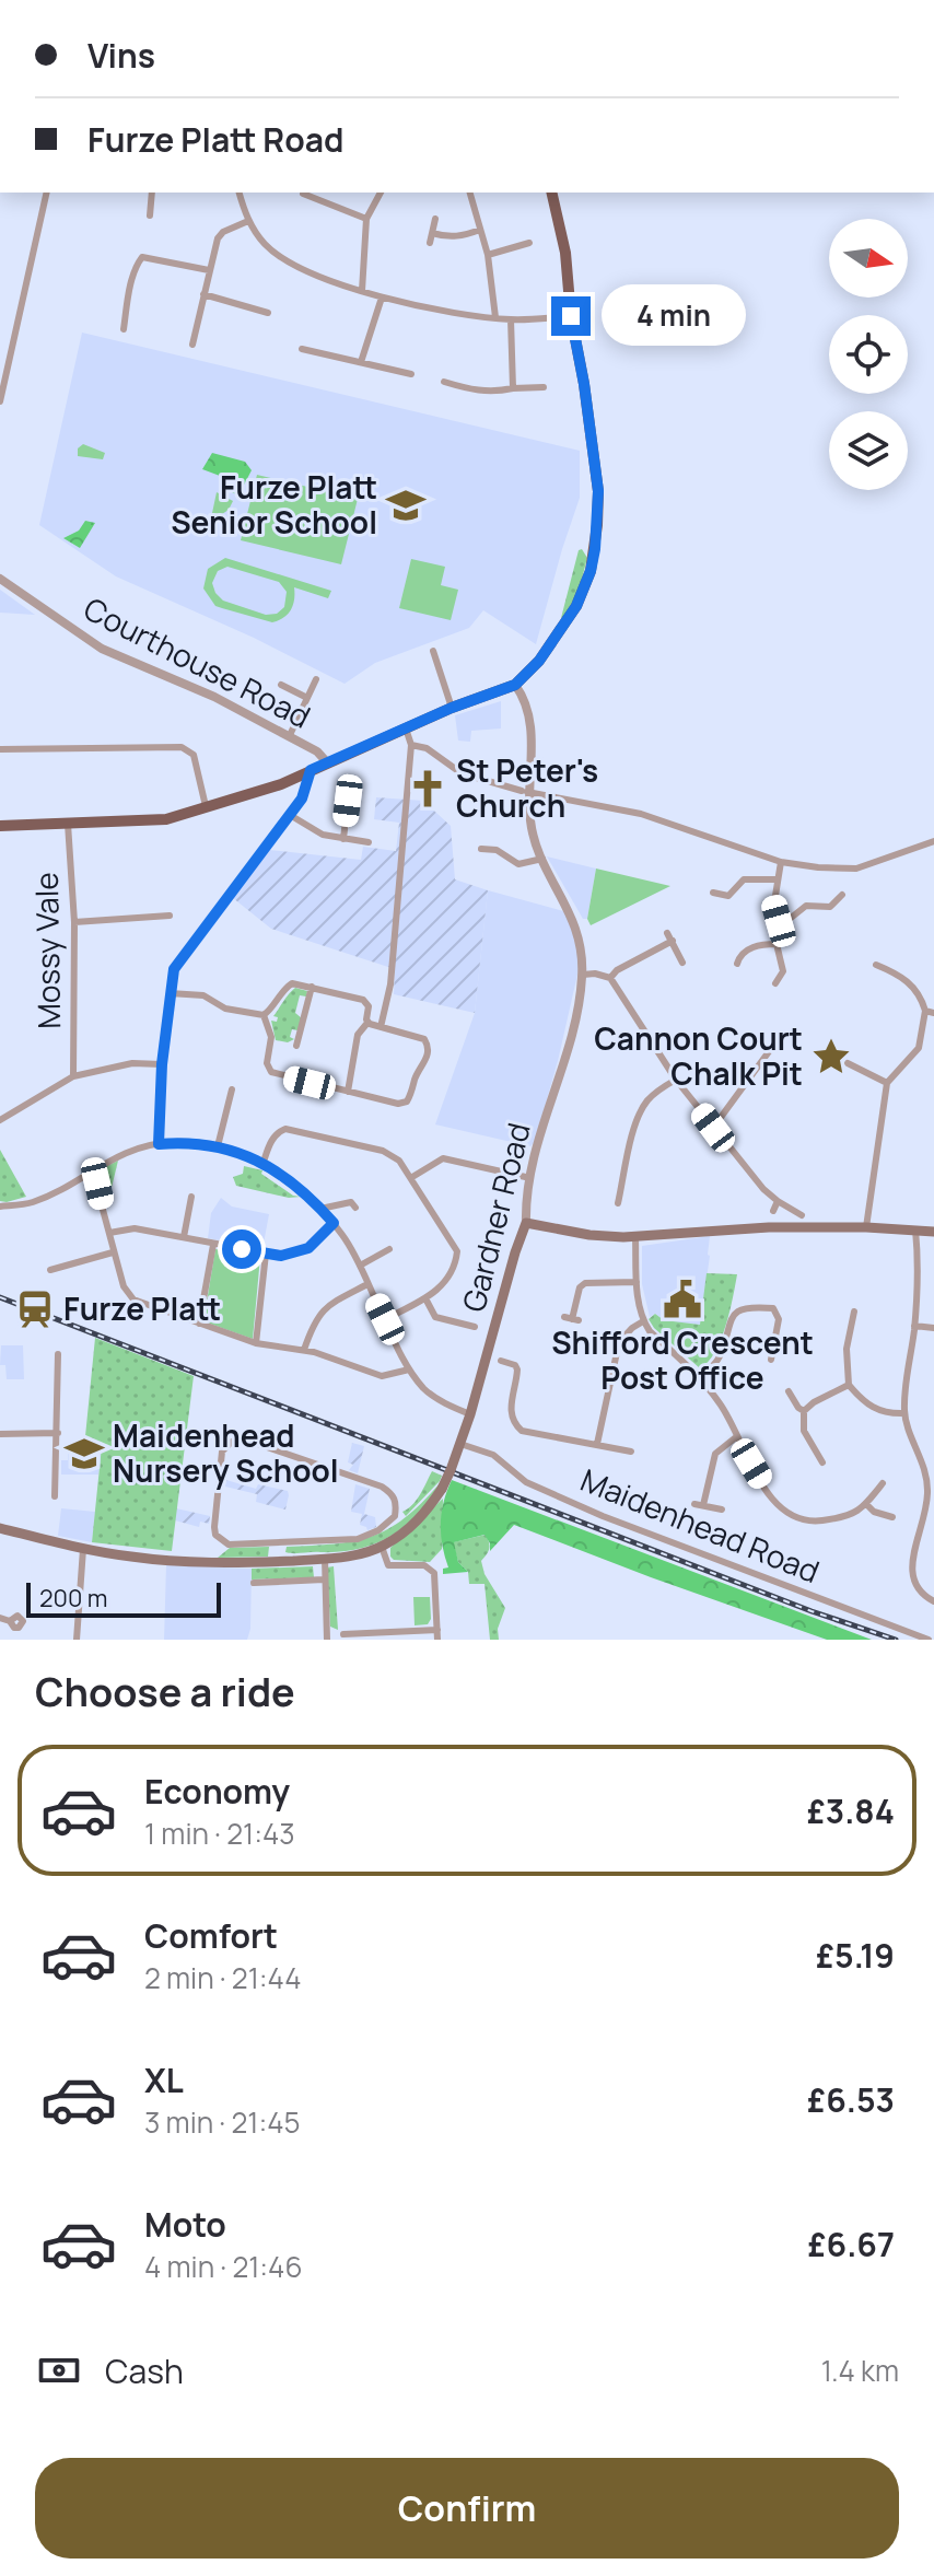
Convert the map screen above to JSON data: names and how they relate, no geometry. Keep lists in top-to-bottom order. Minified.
{"streets":{"main road":["Gardner Road"],"street":["Courthouse Road","Mossy Vale","Maidenhead Road"]},"crossings":[["Gardner Road","Maidenhead Road"]],"places":{"school or university":["Furze Platt Senior School","Maidenhead Nursery School"],"church":["St Peter's Church"],"place":["Cannon Court Chalk Pit"],"public building":["Shifford Crescent Post Office"],"station":["Furze Platt"]},"scale_bar":"200 m","north":"right","page":{"banner":["Vins","Furze Platt Road"],"bubble":"4 min","scale":"200 m","heading":"Choose a ride","list":[{"name":"Economy","note":"1 min · 21:43","value":"£3.84"},{"name":"Comfort","note":"2 min · 21:44","value":"£5.19"},{"name":"XL","note":"3 min · 21:45","value":"£6.53"},{"name":"Moto","note":"4 min · 21:46","value":"£6.67"}],"pay":["Cash","1.4 km"],"buttons":"Confirm"}}
